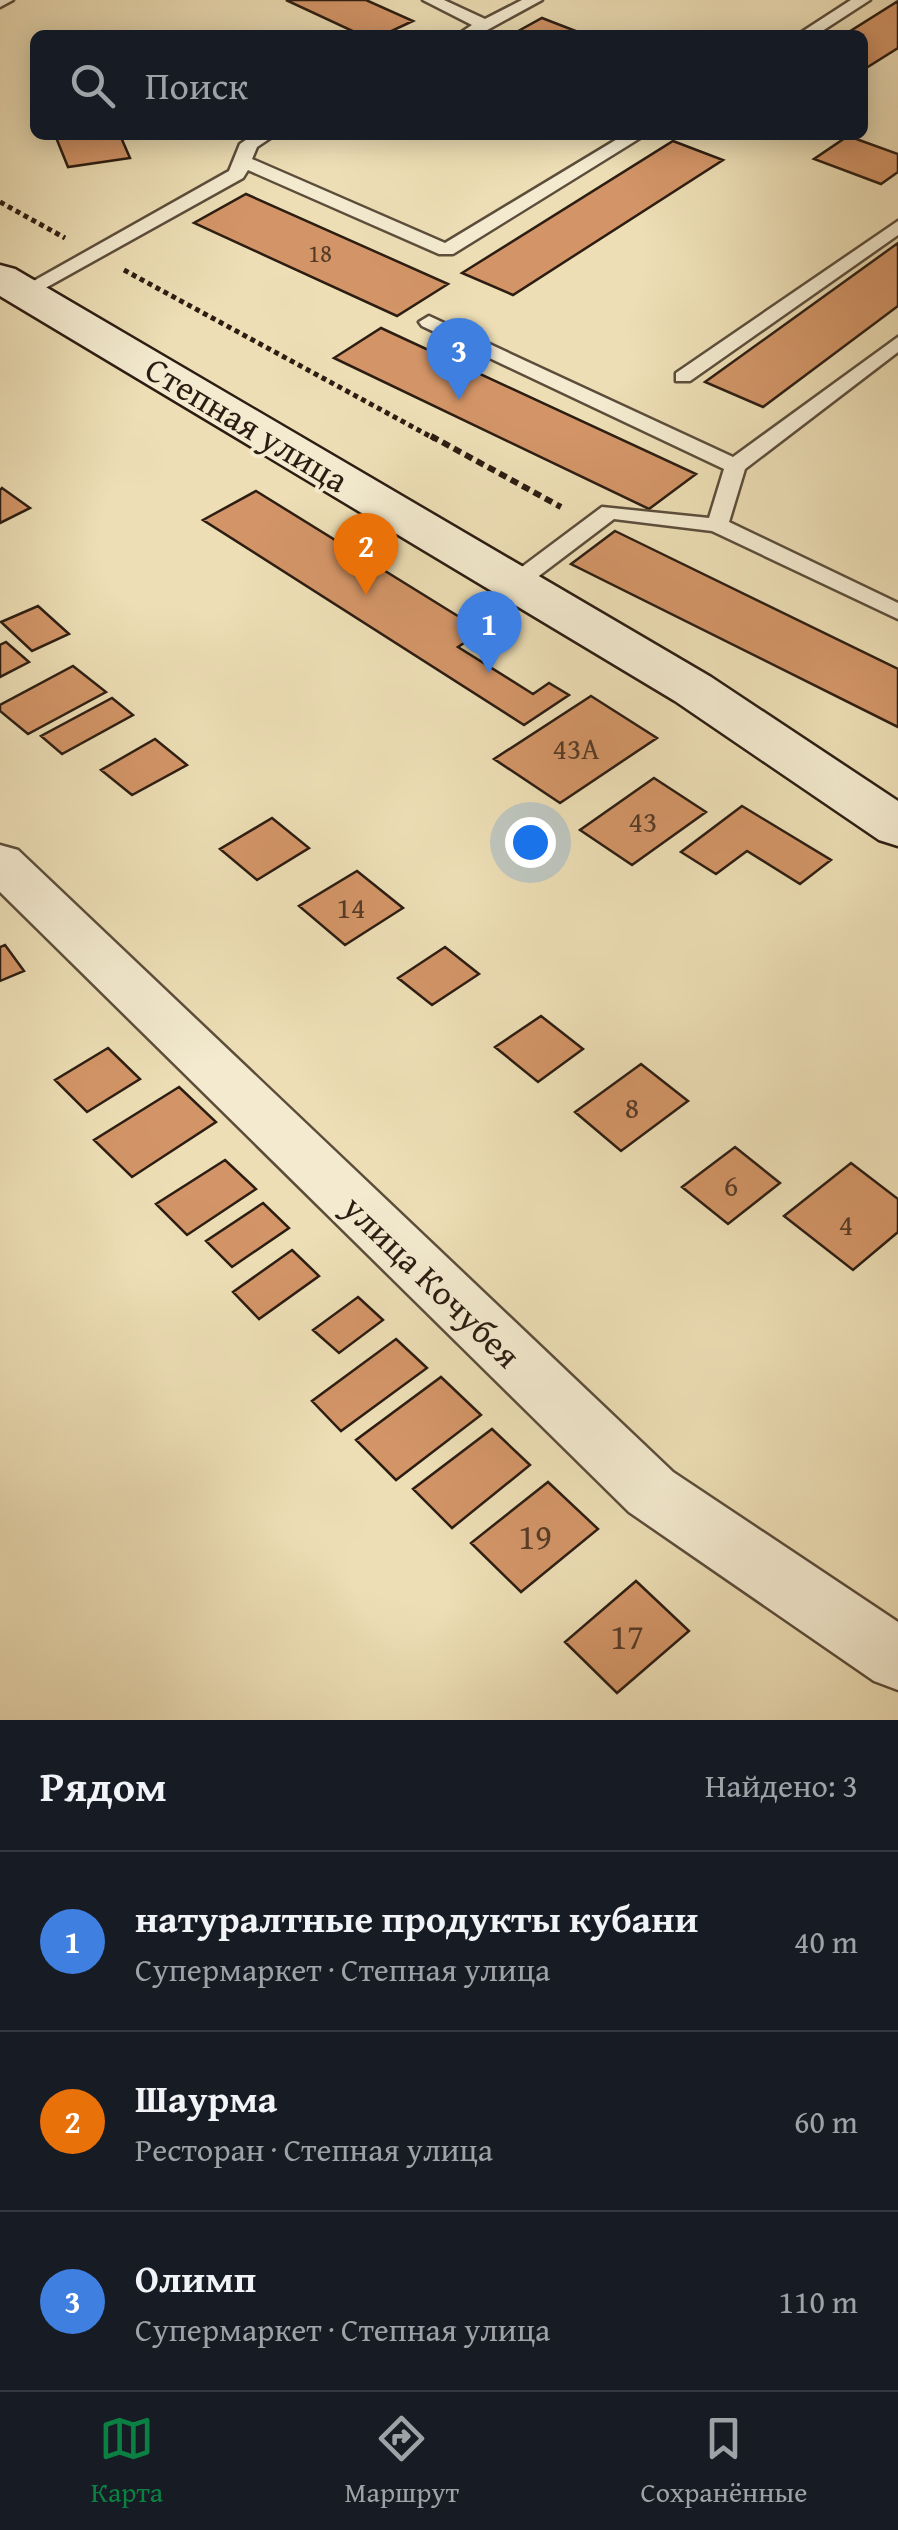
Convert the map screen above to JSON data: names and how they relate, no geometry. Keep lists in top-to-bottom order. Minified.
{"streets":{"main road":["Степная улица"],"street":["улица Кочубея"]},"house_numbers":["18","43А","43","14","8","6","4","19","17"],"page":{"search":"Поиск","pins":["3","2","1"],"heading":["Рядом","Найдено: 3"],"list":[{"mark":"1","name":"натуралтные продукты кубани","note":"Супермаркет · Степная улица","value":"40 m"},{"mark":"2","name":"Шаурма","note":"Ресторан · Степная улица","value":"60 m"},{"mark":"3","name":"Олимп","note":"Супермаркет · Степная улица","value":"110 m"}],"nav":["Карта","Маршрут","Сохранённые"]}}
